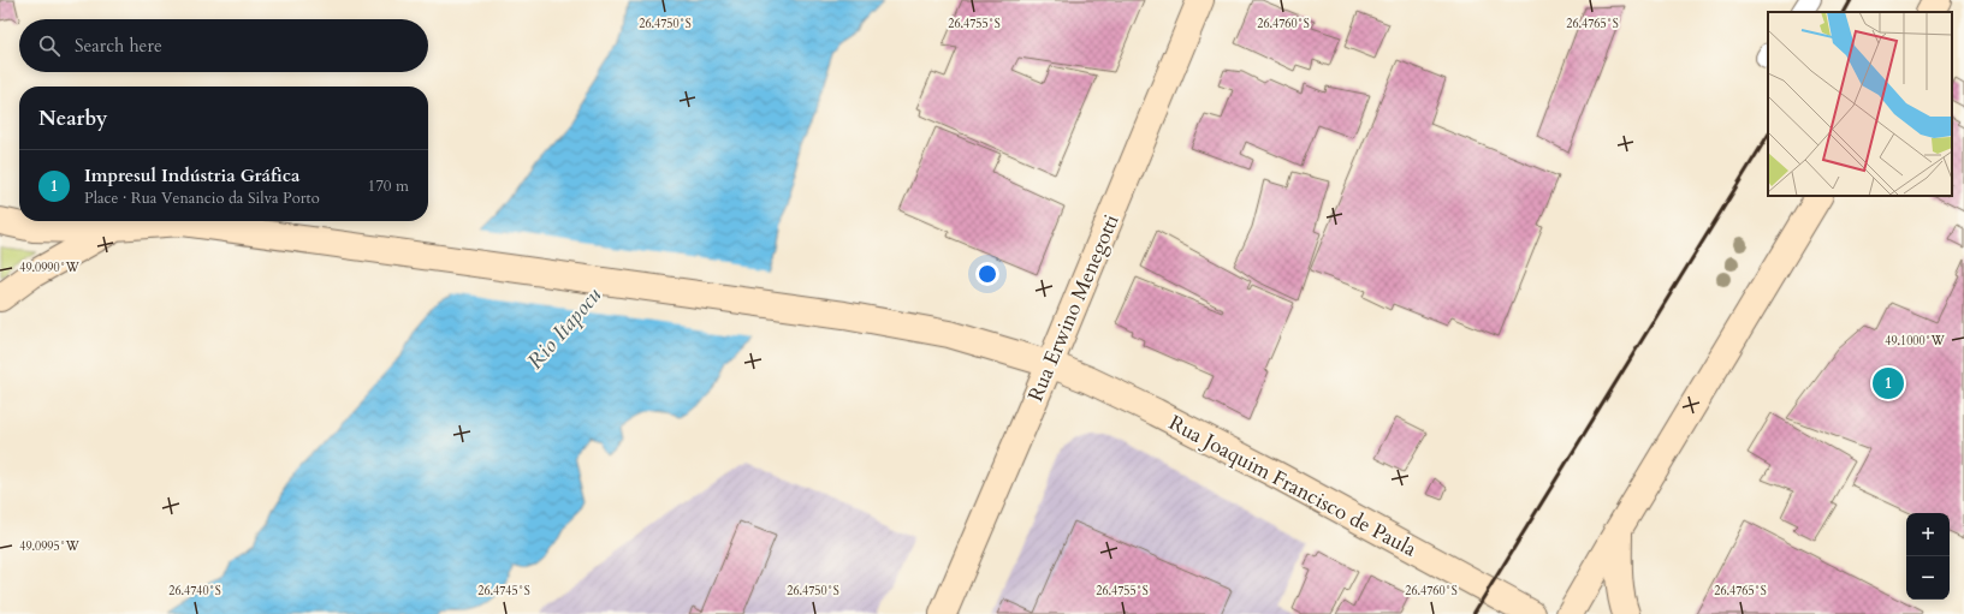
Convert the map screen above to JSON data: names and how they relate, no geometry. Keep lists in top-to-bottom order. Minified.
{"streets":{"street":["Rua Erwino Menegotti","Rua Joaquim Francisco de Paula"]},"crossings":[["Rua Erwino Menegotti","Rua Joaquim Francisco de Paula"]],"water":["Rio Itapocu"],"page":{"search":"Search here","heading":"Nearby","list":[{"mark":"1","name":"Impresul Indústria Gráfica","note":"Place · Rua Venancio da Silva Porto","value":"170 m"}],"pins":"1","map_buttons":["+","−"]},"coordinates":["26.4760°S","26.4750°S","26.4755°S","26.4765°S","49.0990°W","49.1000°W","49.0995°W","26.4740°S","26.4745°S"]}
